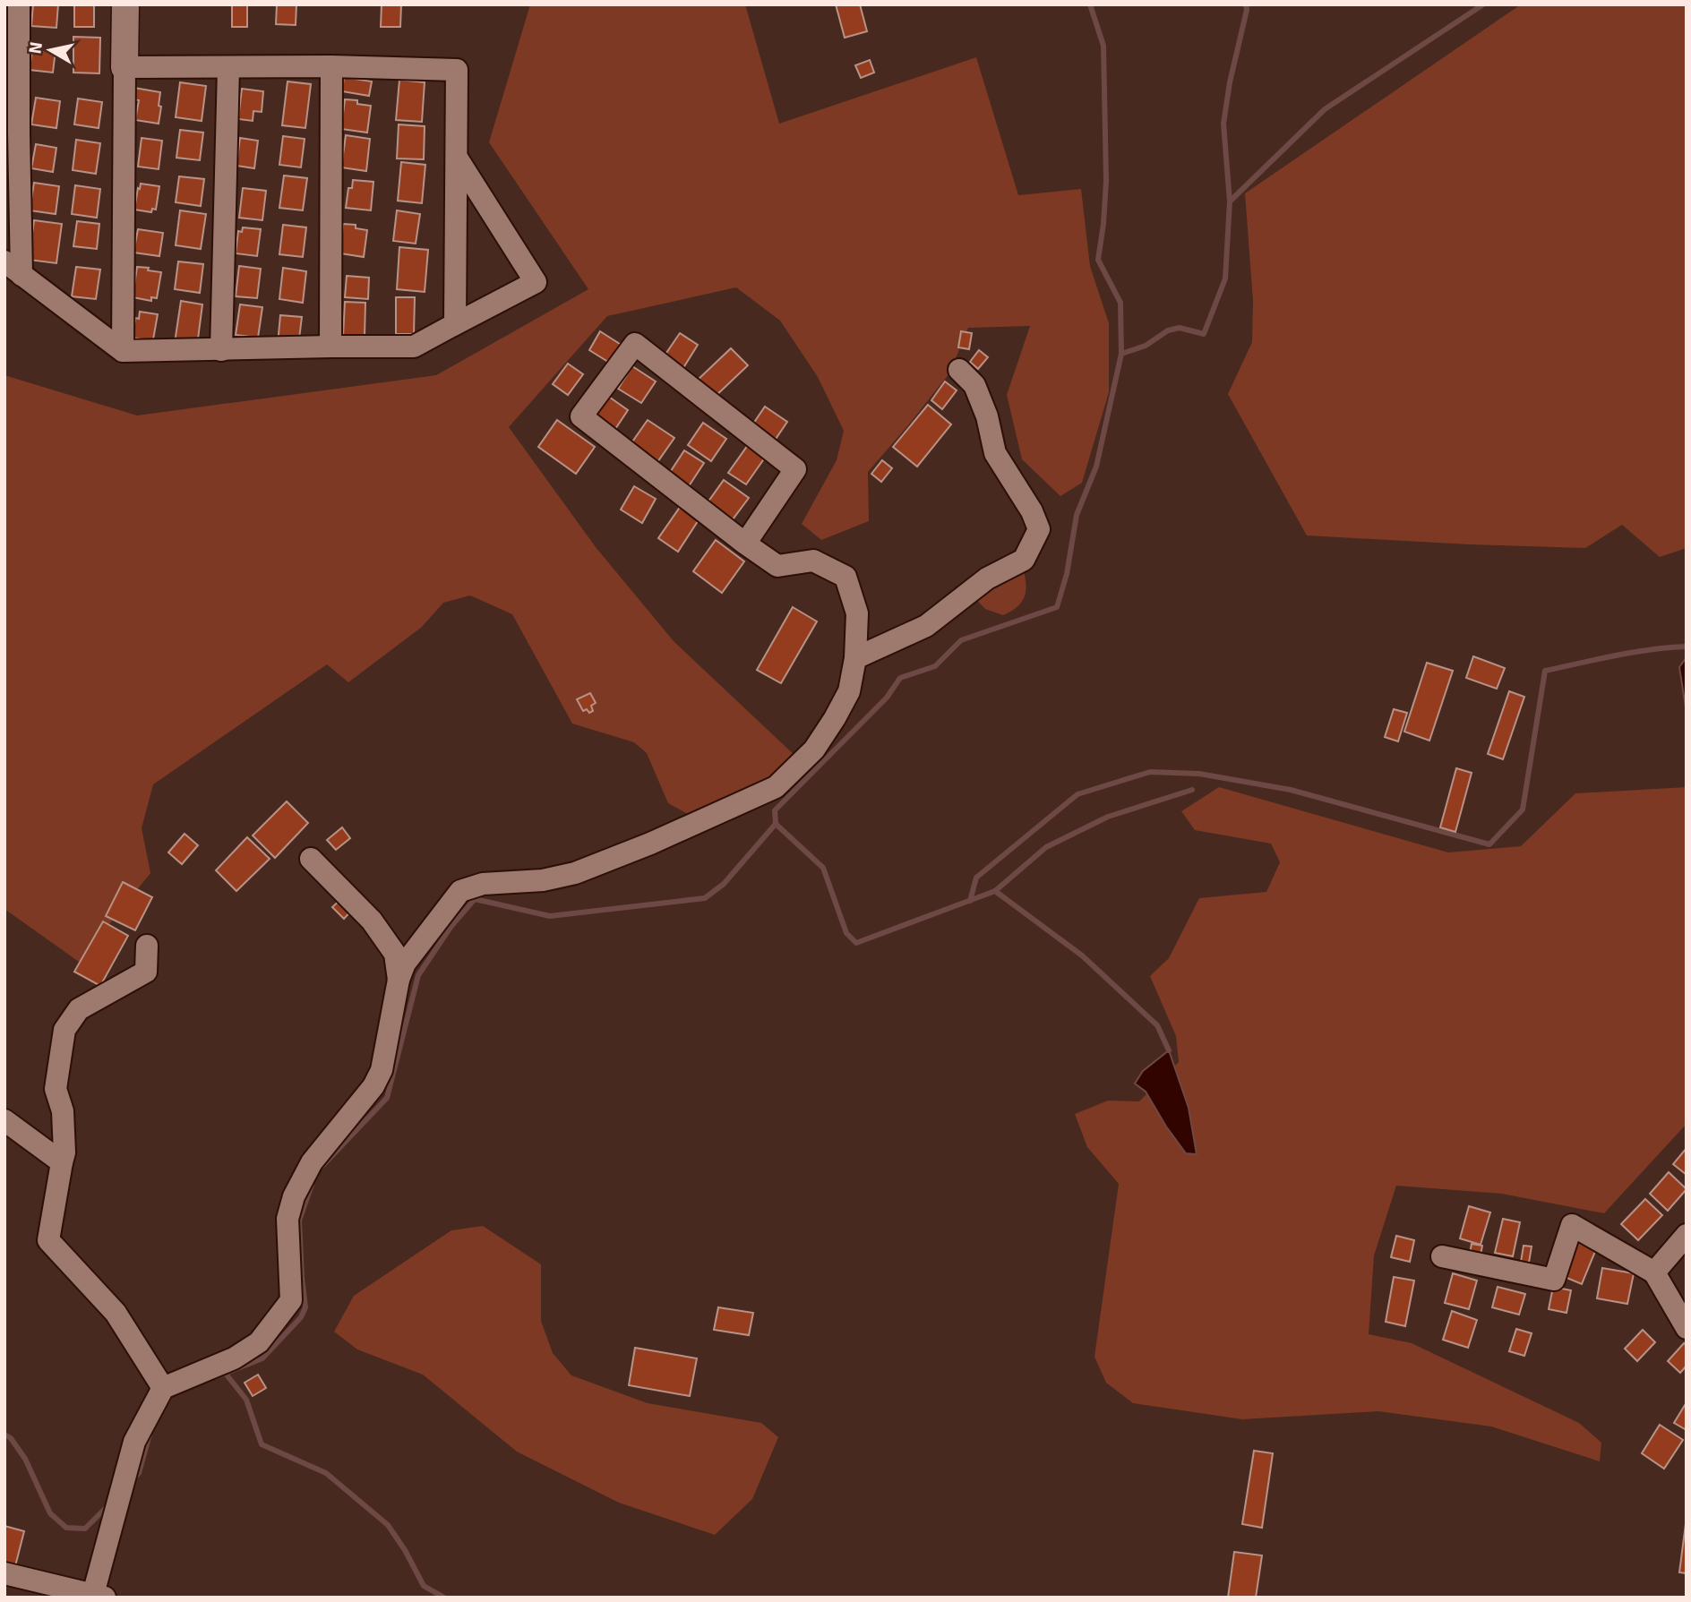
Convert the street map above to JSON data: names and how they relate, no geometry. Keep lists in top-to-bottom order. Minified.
{"north":"left"}
